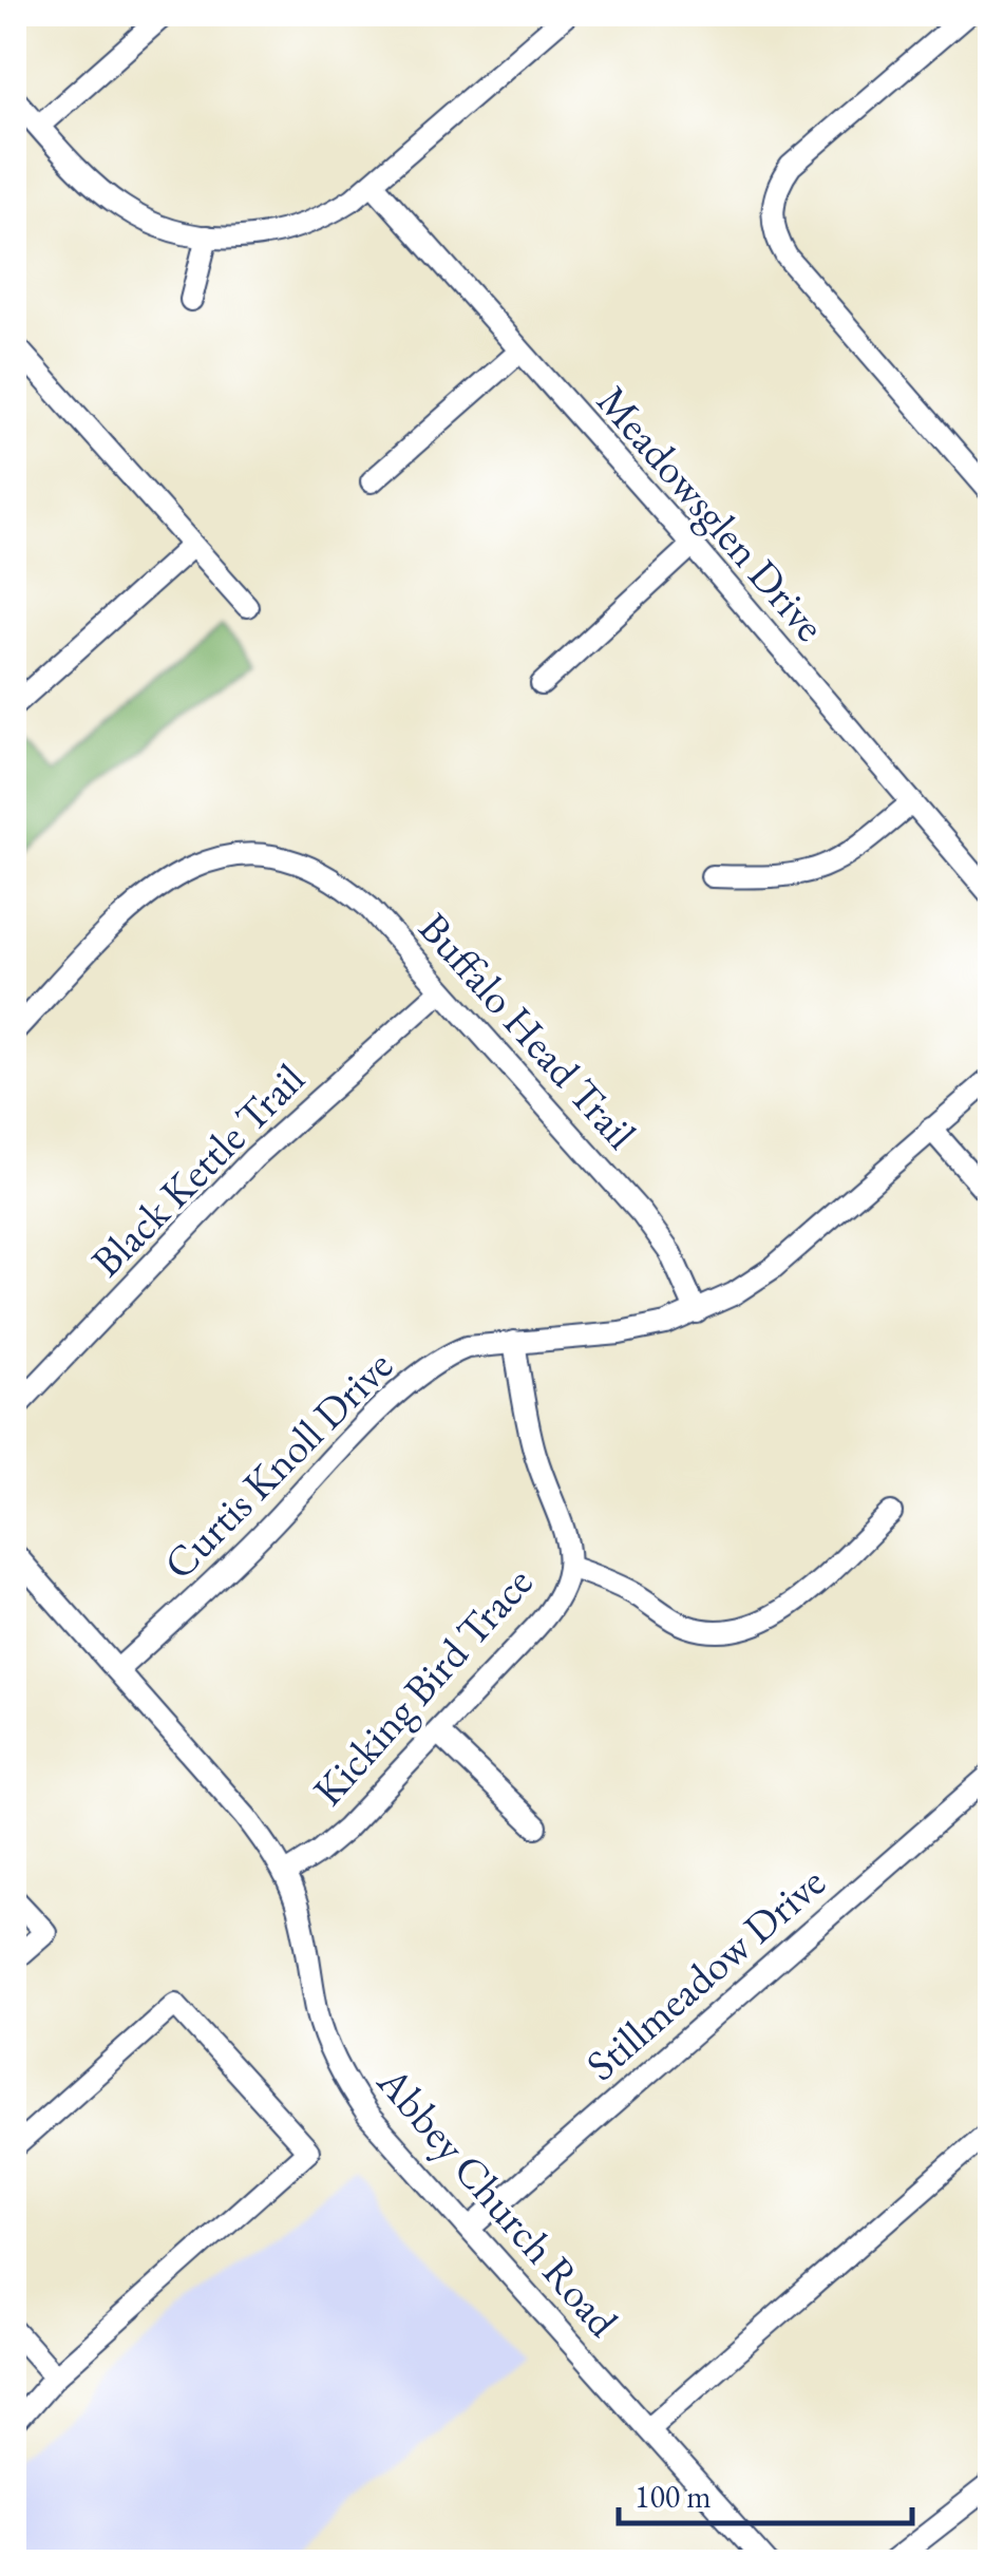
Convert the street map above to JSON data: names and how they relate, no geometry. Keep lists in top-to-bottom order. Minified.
{"streets":{"street":["Meadowsglen Drive","Buffalo Head Trail","Black Kettle Trail","Curtis Knoll Drive","Kicking Bird Trace","Stillmeadow Drive","Abbey Church Road"]},"crossings":[["Buffalo Head Trail","Black Kettle Trail"],["Buffalo Head Trail","Curtis Knoll Drive"],["Curtis Knoll Drive","Kicking Bird Trace"],["Curtis Knoll Drive","Abbey Church Road"],["Kicking Bird Trace","Abbey Church Road"],["Stillmeadow Drive","Abbey Church Road"]],"scale_bar":"100 m"}
